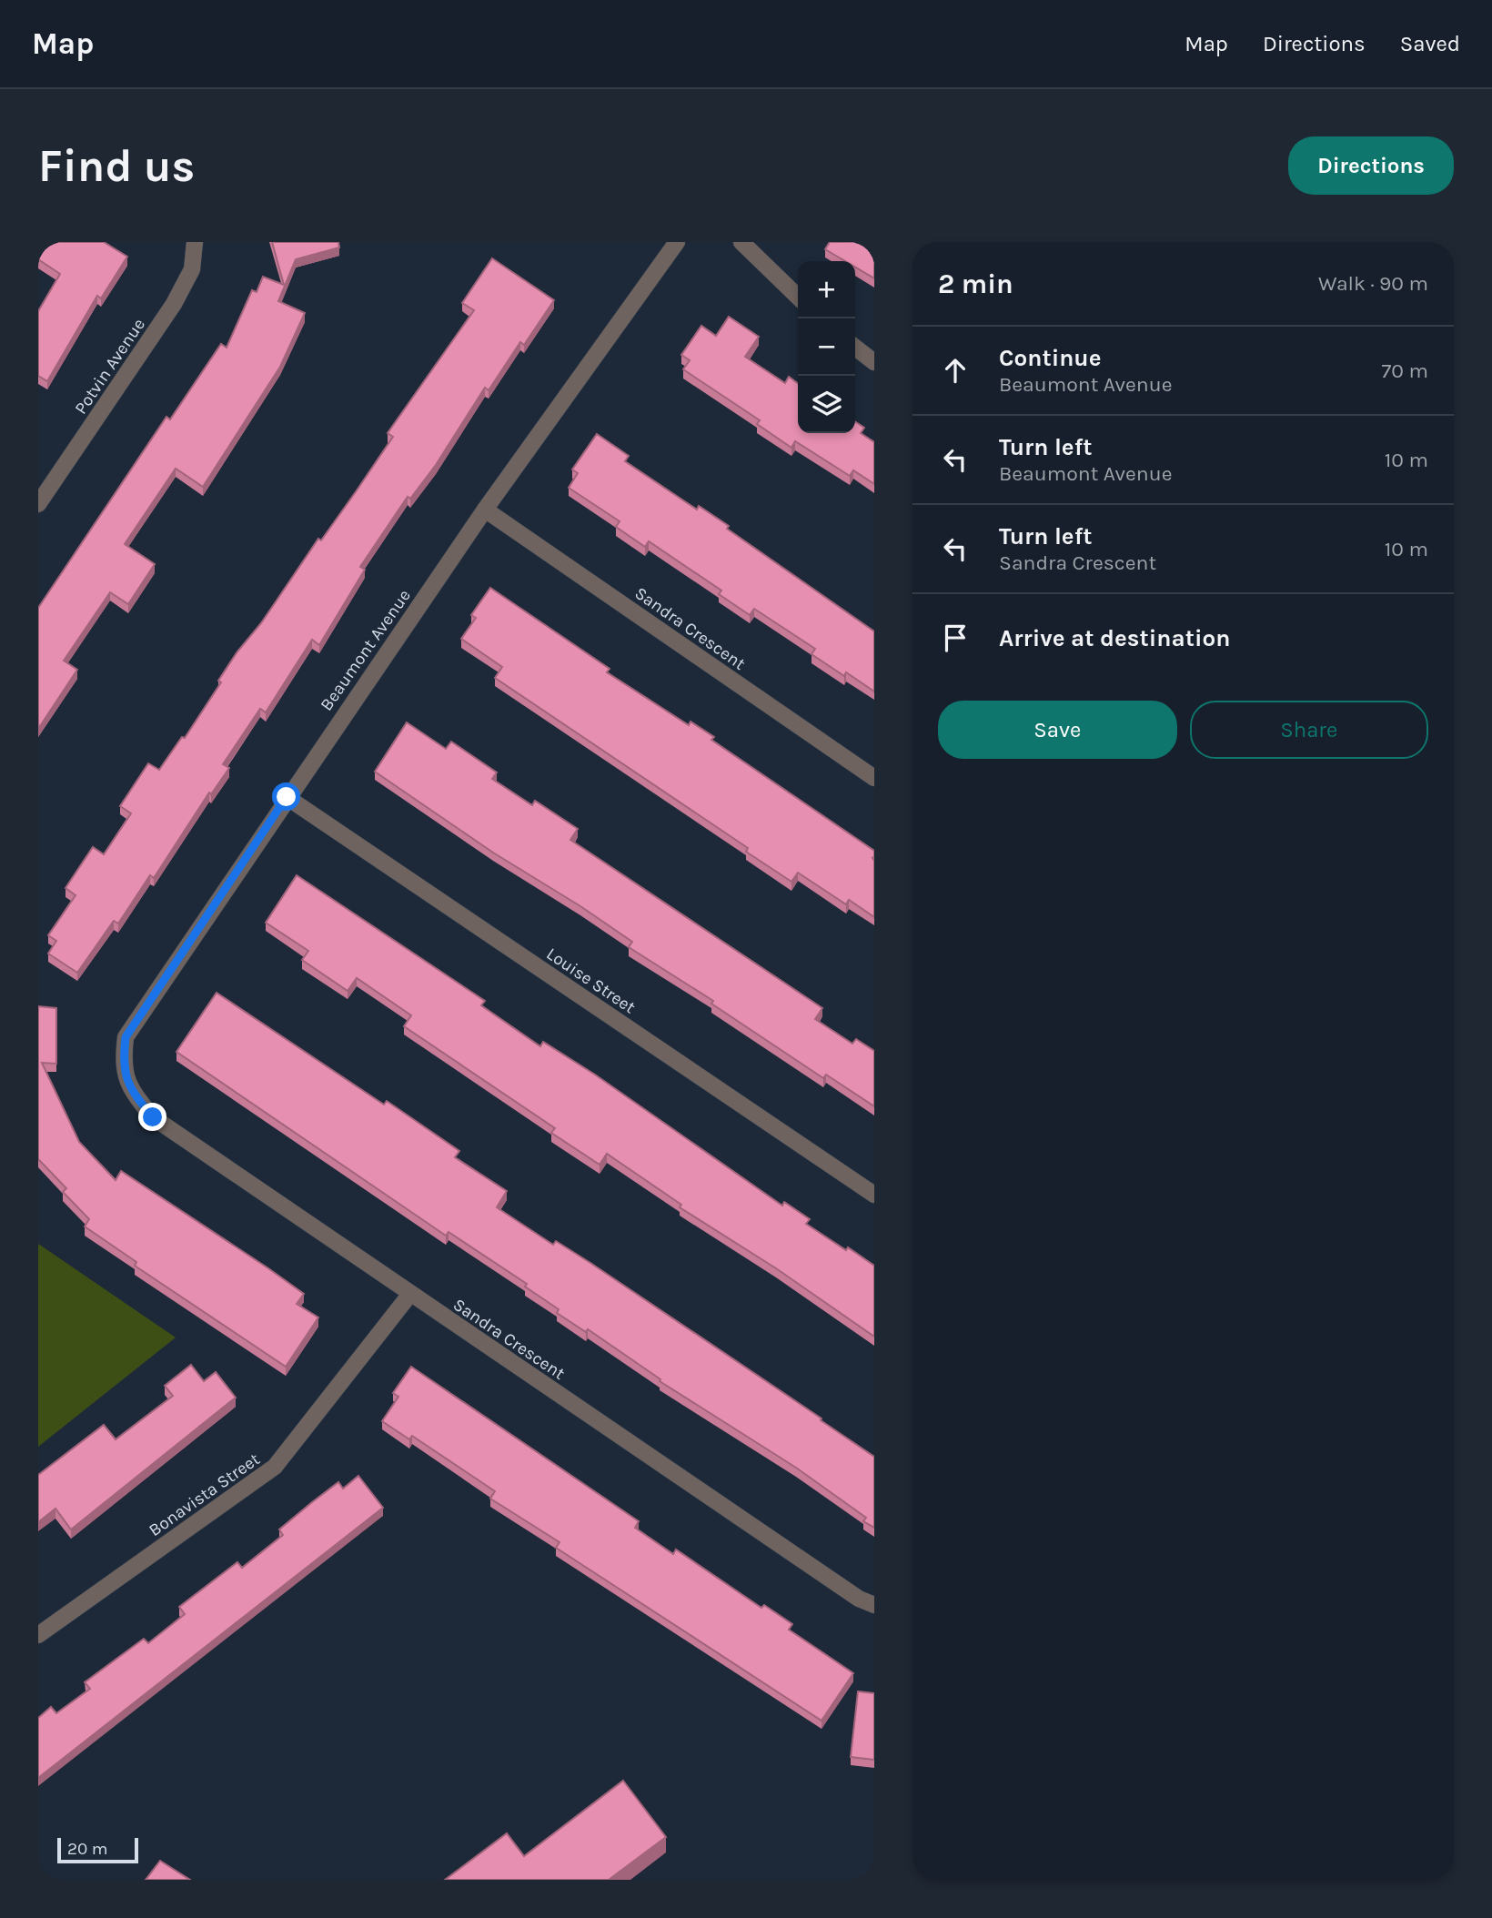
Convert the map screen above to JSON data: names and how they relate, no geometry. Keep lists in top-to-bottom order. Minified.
{"streets":{"street":["Potvin Avenue","Sandra Crescent","Beaumont Avenue","Louise Street","Bonavista Street"]},"crossings":[["Sandra Crescent","Beaumont Avenue"],["Sandra Crescent","Bonavista Street"],["Beaumont Avenue","Louise Street"]],"scale_bar":"20 m","page":{"header":"Map","nav":["Map","Directions","Saved"],"buttons":["Directions",["Save","Share"]],"title":"Find us","heading":["2 min","Walk · 90 m"],"map_buttons":["+","−"],"list":[["Continue","Beaumont Avenue","70 m"],["Turn left","Beaumont Avenue","10 m"],["Turn left","Sandra Crescent","10 m"],"Arrive at destination"],"scale":"20 m"}}
